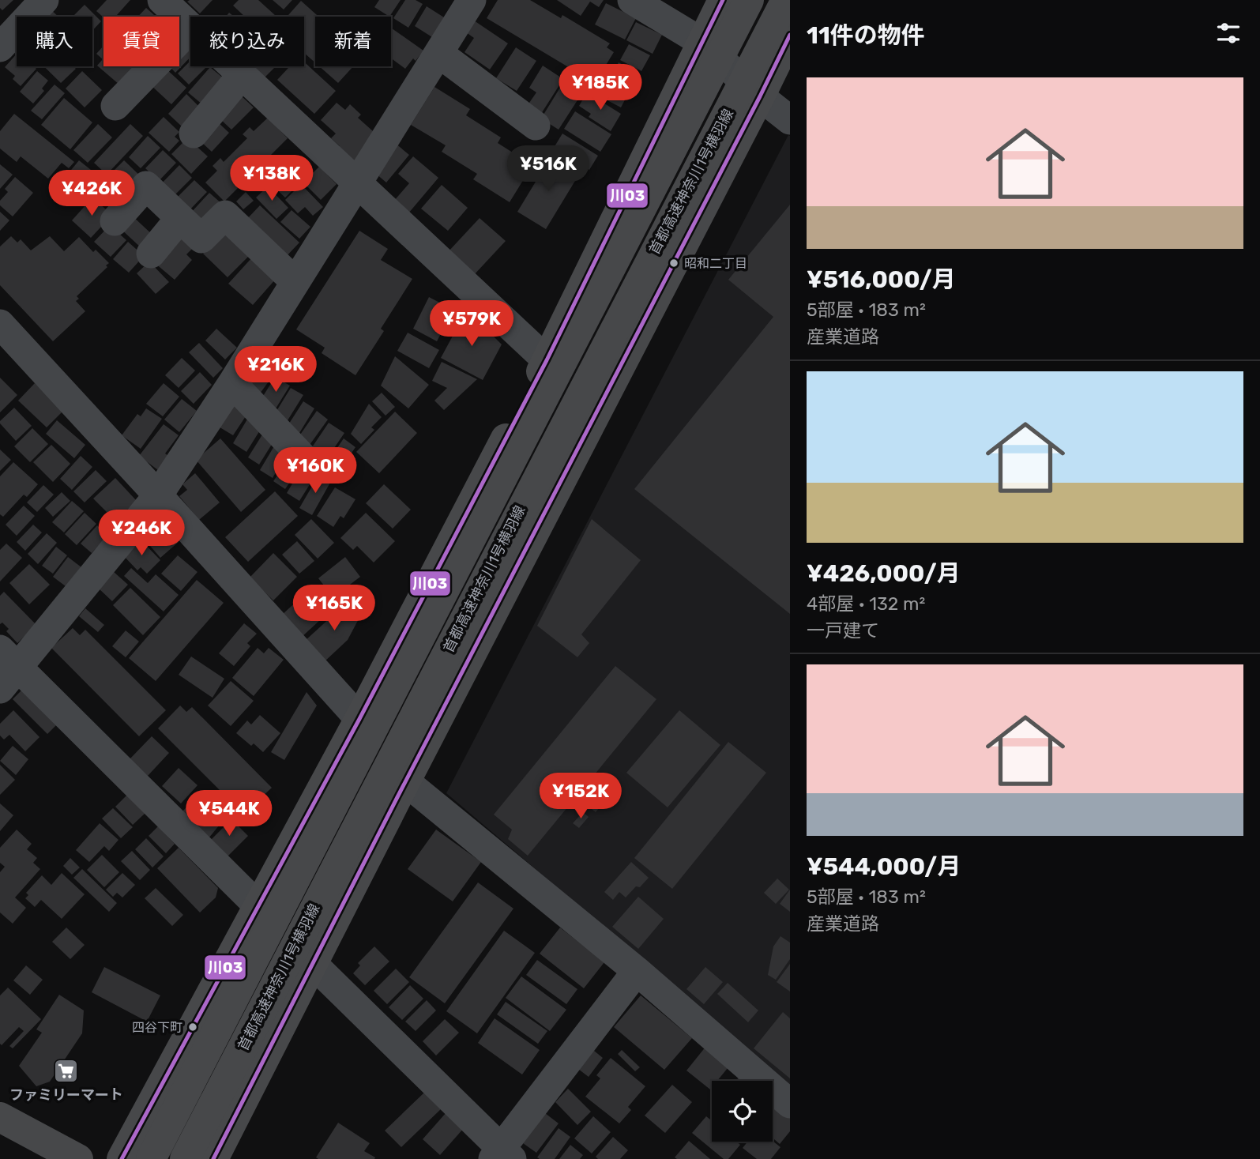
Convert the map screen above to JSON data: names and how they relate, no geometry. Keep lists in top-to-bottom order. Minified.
{"streets":{"main road":["首都高速神奈川1号横羽線"]},"places":{"other":["昭和二丁目","四谷下町"],"supermarket":["ファミリーマート"]},"lines":["transit line 川03"],"page":{"heading":"11件の物件","chip":["購入","賃貸","絞り込み","新着"],"price":["¥185K","¥516K","¥138K","¥426K","¥579K","¥216K","¥160K","¥246K","¥165K","¥152K","¥544K"],"list":[{"name":"¥516,000/月","note":"5部屋 · 183 m² · 産業道路"},{"name":"¥426,000/月","note":"4部屋 · 132 m² · 一戸建て"},{"name":"¥544,000/月","note":"5部屋 · 183 m² · 産業道路"}]}}
